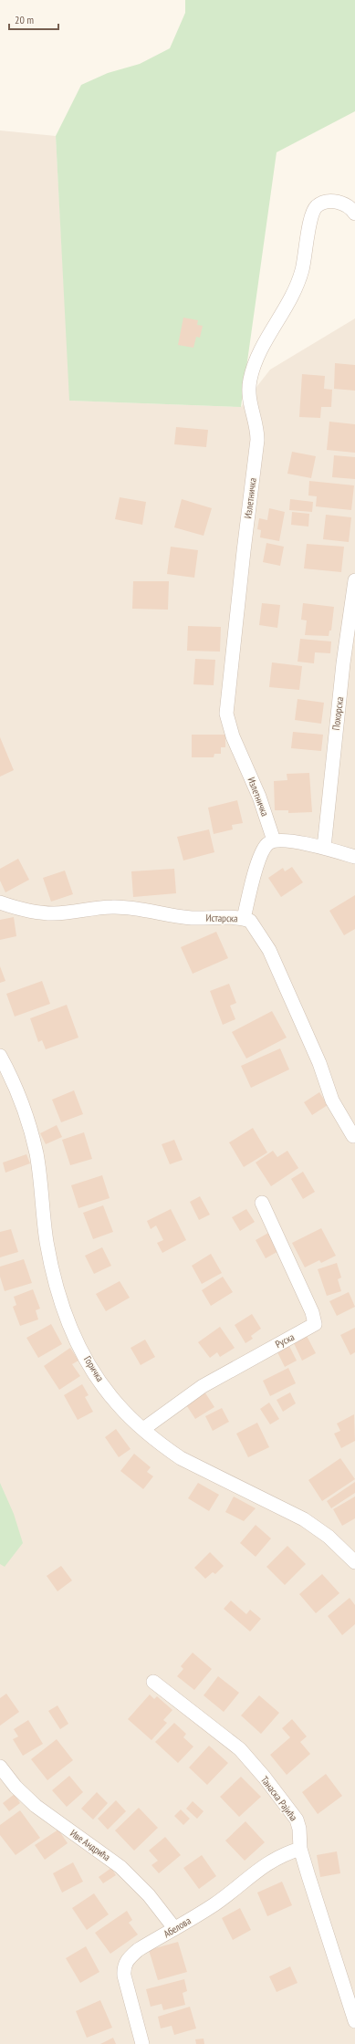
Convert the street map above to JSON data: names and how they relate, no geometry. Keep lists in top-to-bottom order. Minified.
{"streets":{"street":["Излетничка","Похорска","Истарска","Руска","Горичка","Танаска Рајића","Иве Андрића","Абелова"]},"crossings":[["Руска","Горичка"],["Танаска Рајића","Абелова"],["Иве Андрића","Абелова"]],"scale_bar":"20 m"}
